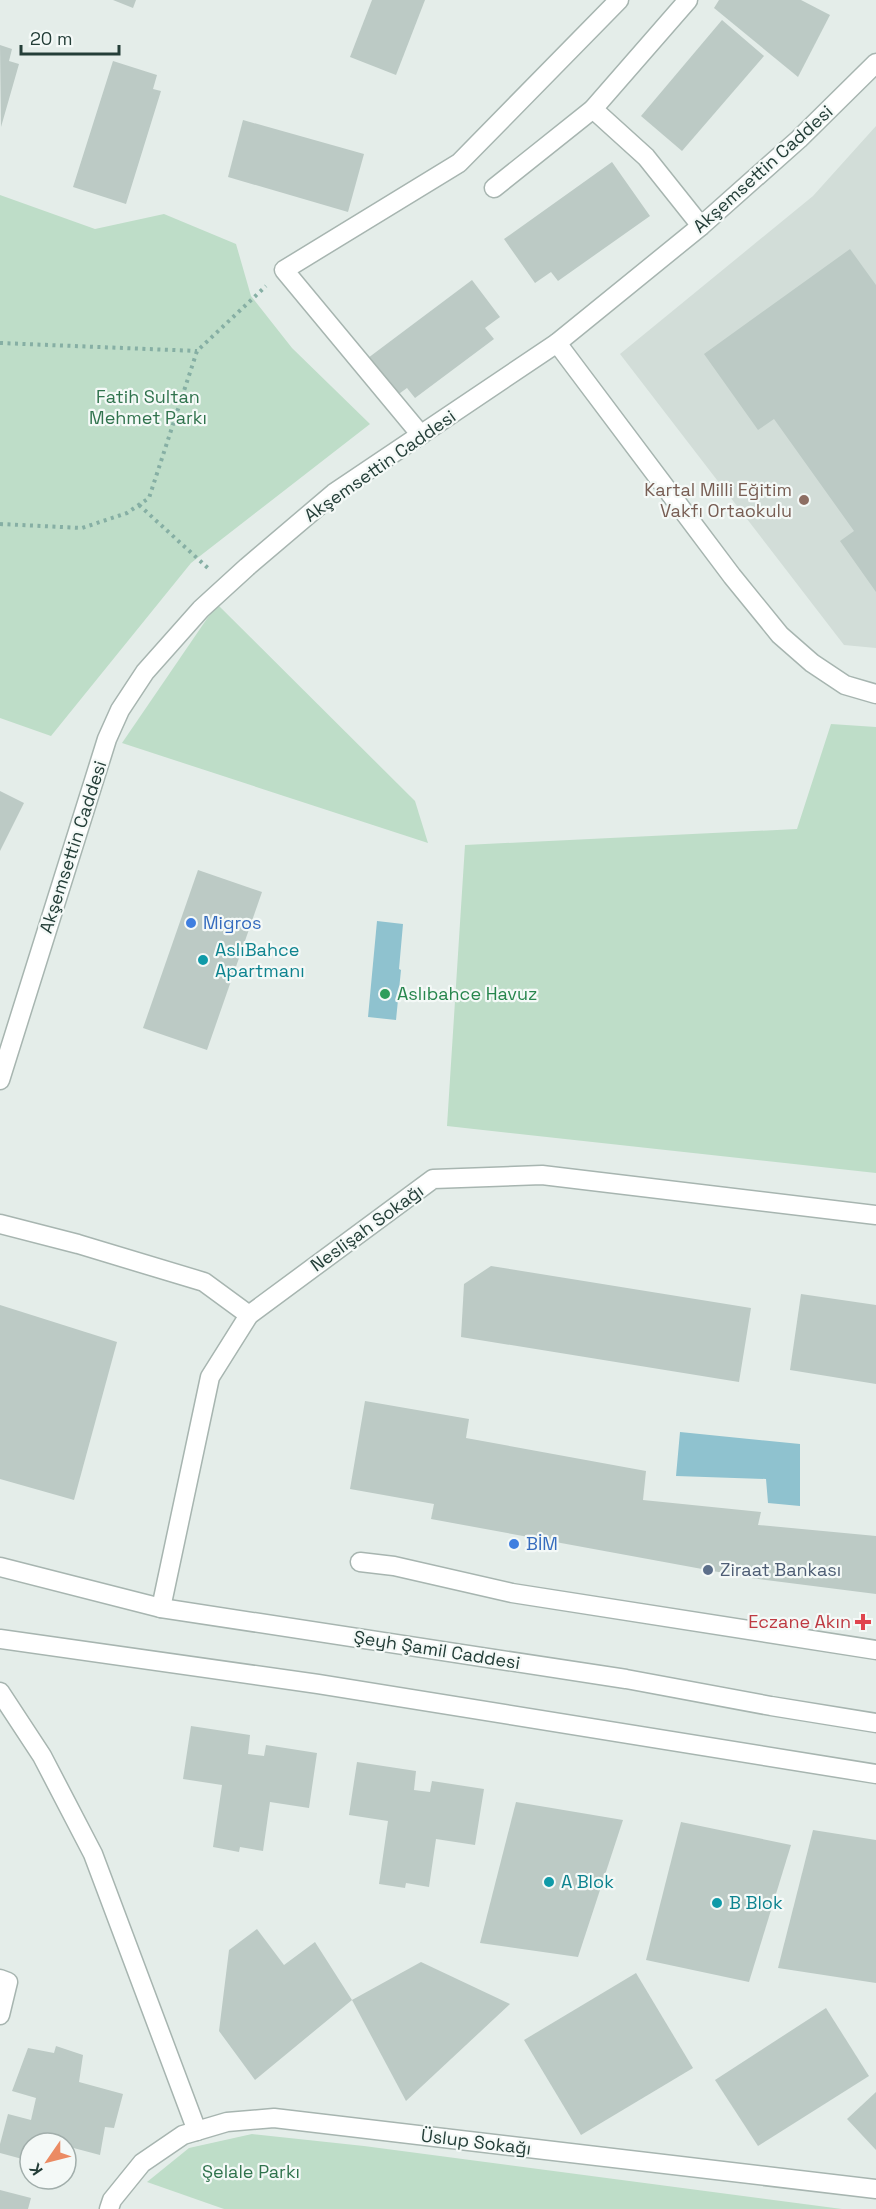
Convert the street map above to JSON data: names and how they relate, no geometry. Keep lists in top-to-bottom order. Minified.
{"streets":{"street":["Akşemsettin Caddesi","Neslişah Sokağı","Şeyh Şamil Caddesi","Üslup Sokağı"]},"crossings":[["Neslişah Sokağı","Şeyh Şamil Caddesi"]],"parks":["Fatih Sultan Mehmet Parkı","Şelale Parkı"],"places":{"other":["Kartal Milli Eğitim Vakfı Ortaokulu","Migros","AslıBahce Apartmanı","Aslıbahce Havuz","BİM","Ziraat Bankası","A Blok","B Blok"],"health":["Eczane Akın"]},"scale_bar":"20 m","north":"bottom left"}
